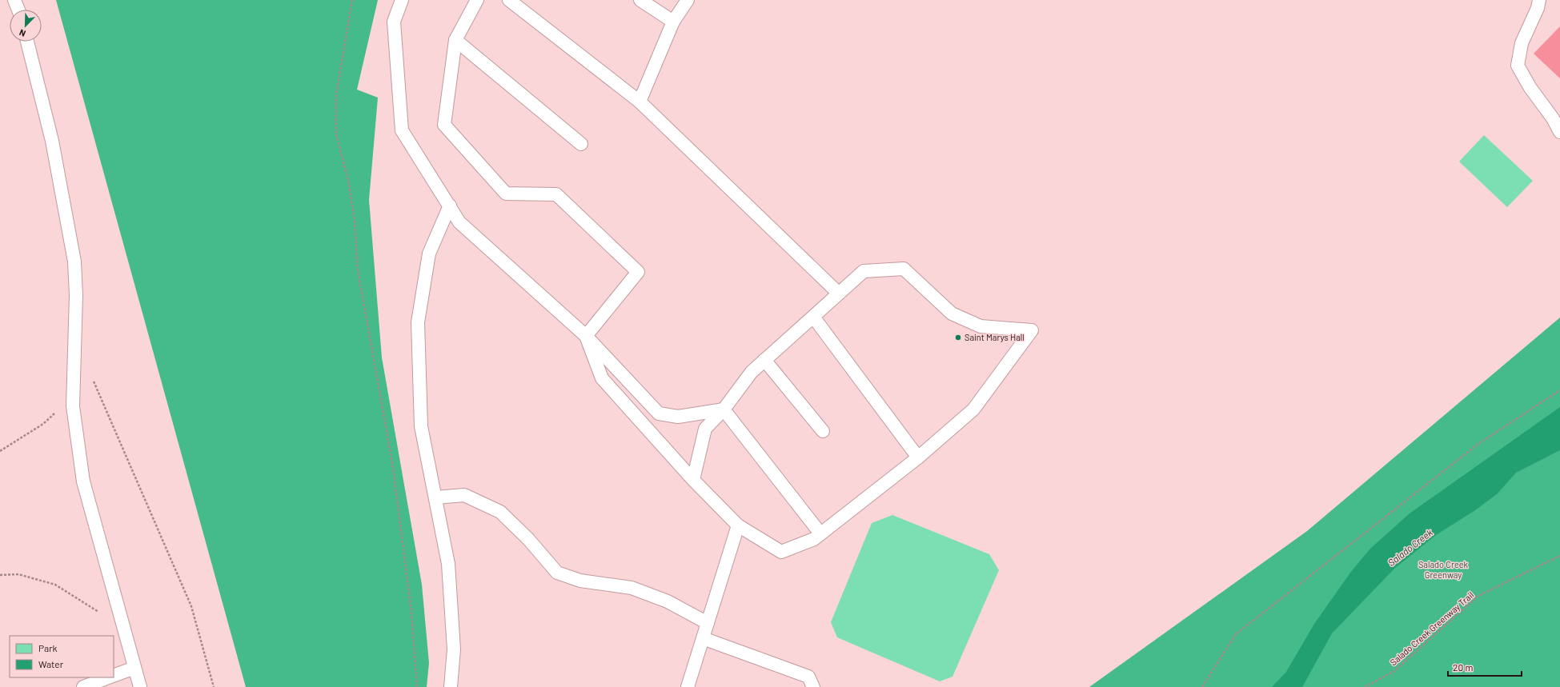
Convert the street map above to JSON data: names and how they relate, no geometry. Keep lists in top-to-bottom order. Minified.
{"streets":{"path":["Salado Creek Greenway Trail"]},"water":["Salado Creek"],"parks":["Salado Creek Greenway"],"places":["Saint Marys Hall"],"legend":["Park","Water"],"scale_bar":"20 m","north":"bottom left"}
